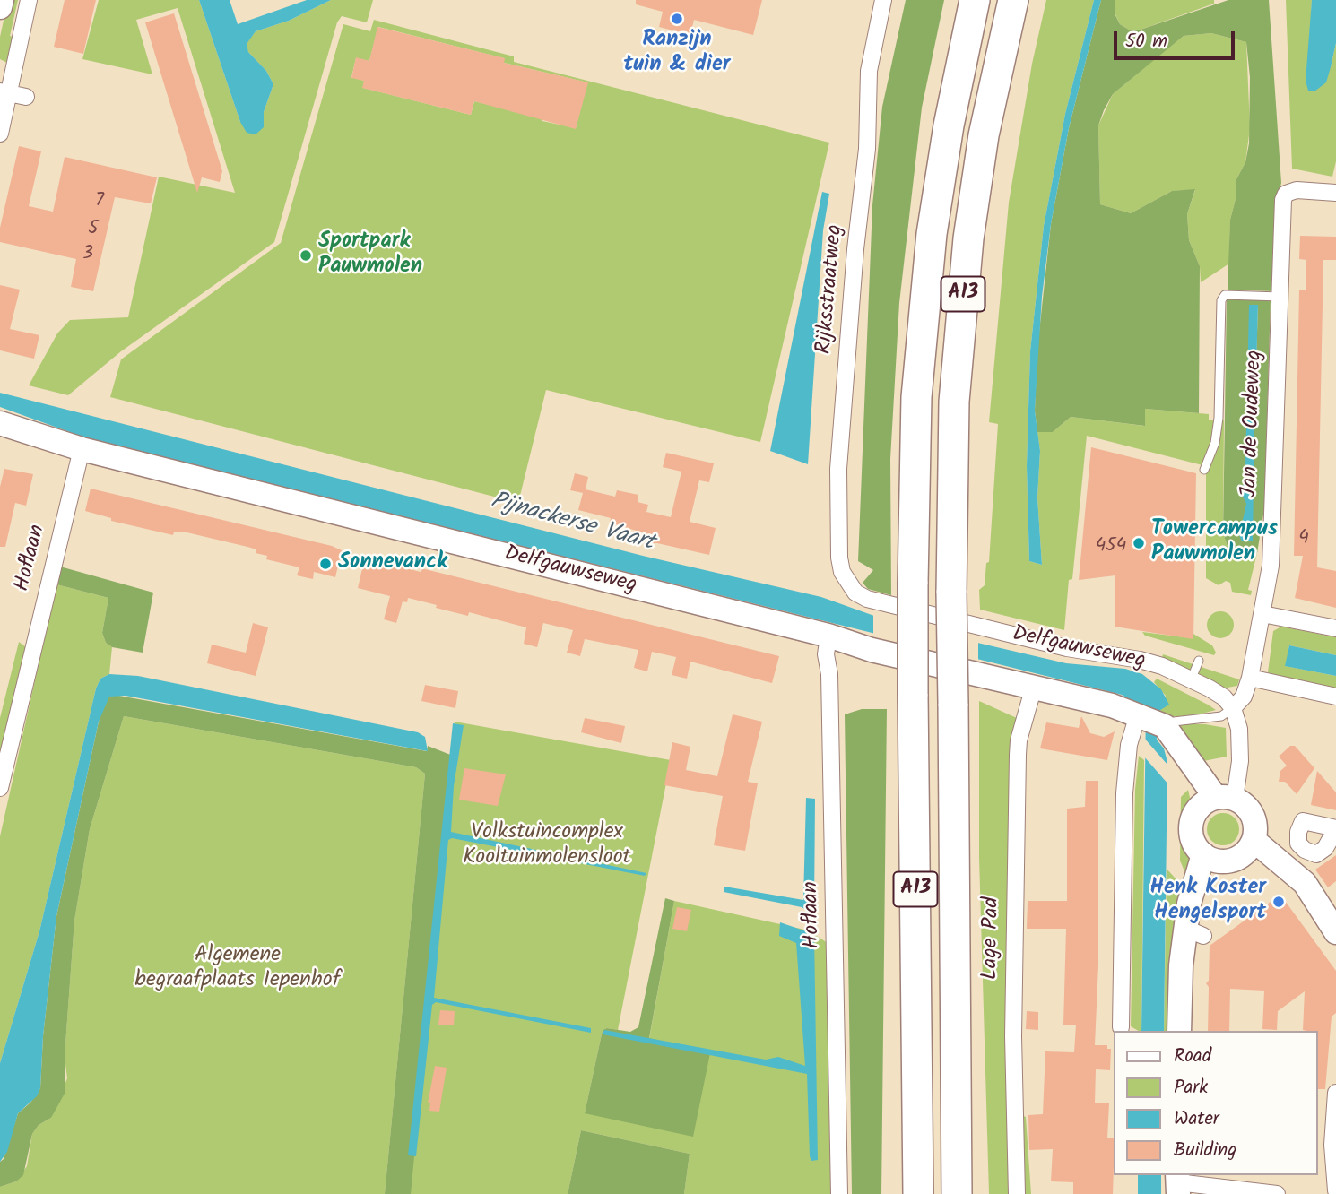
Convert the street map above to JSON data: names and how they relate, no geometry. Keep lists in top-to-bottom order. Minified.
{"streets":{"highway":["A13"],"street":["Rijksstraatweg","Jan de Oudeweg","Hoflaan","Delfgauwseweg","Lage Pad"]},"crossings":[["Rijksstraatweg","Delfgauwseweg"],["Jan de Oudeweg","Delfgauwseweg"],["Hoflaan","Delfgauwseweg"],["Delfgauwseweg","Lage Pad"]],"water":["Pijnackerse Vaart"],"parks":["Volkstuincomplex Kooltuinmolensloot","Algemene begraafplaats Iepenhof"],"places":["Ranzijn tuin & dier","Sportpark Pauwmolen","Towercampus Pauwmolen","Sonnevanck","Henk Koster Hengelsport"],"house_numbers":["7","5","3","4","454"],"legend":["Road","Park","Water","Building"],"scale_bar":"50 m"}
